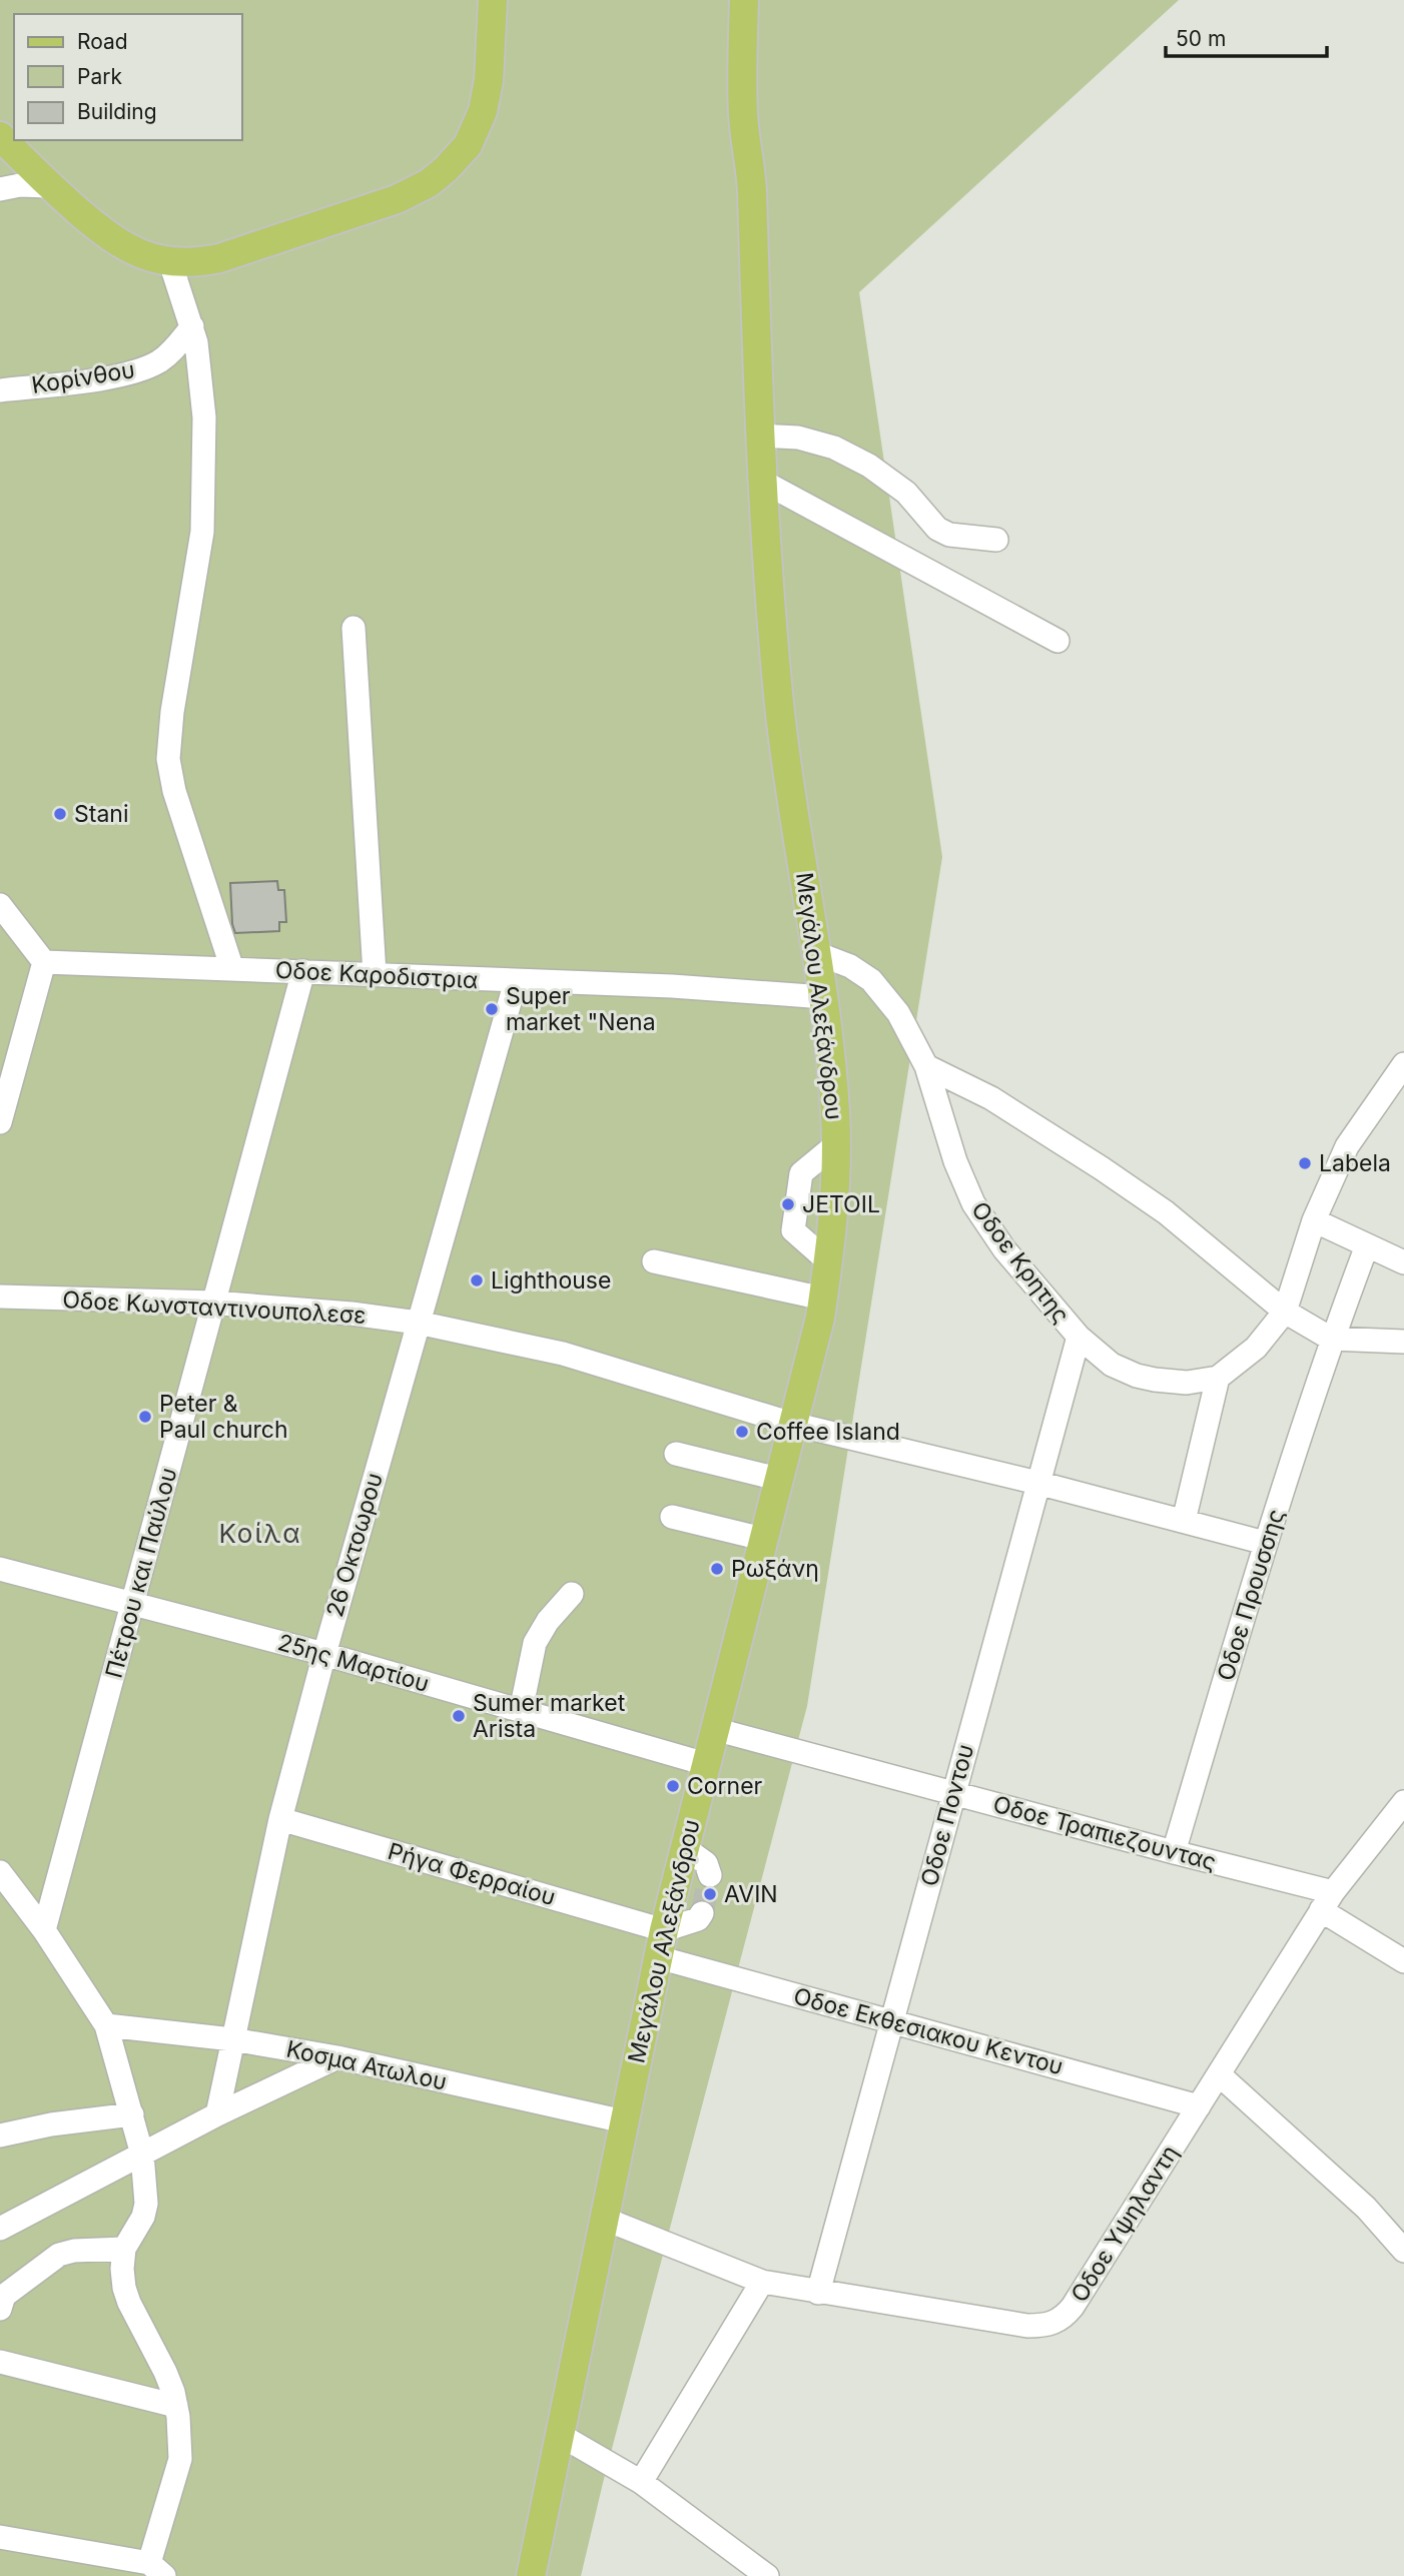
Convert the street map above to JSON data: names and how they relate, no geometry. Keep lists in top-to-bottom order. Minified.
{"streets":{"main road":["Μεγάλου Αλεξάνδρου"],"street":["Κορίνθου","Oδοε Καροδιστρια","Oδοε Κρητης","Oδοε Κωνσταντινουπολεσε","26 Οκτοωρου","Πέτρου και Παύλου","Oδοε Προυσσης","25ης Μαρτίου","Oδοε Ποντου","Oδοε Τραπιεζουντας","Ρήγα Φερραίου","Oδοε Εκθεσιακου Κεντου","Κοσμα Ατωλου","Oδοε Υψηλαντη"]},"crossings":[["Oδοε Καροδιστρια","Μεγάλου Αλεξάνδρου"],["Oδοε Καροδιστρια","26 Οκτοωρου"],["Oδοε Καροδιστρια","Πέτρου και Παύλου"],["Μεγάλου Αλεξάνδρου","Oδοε Κρητης"],["Μεγάλου Αλεξάνδρου","Oδοε Κωνσταντινουπολεσε"],["Μεγάλου Αλεξάνδρου","25ης Μαρτίου"],["Μεγάλου Αλεξάνδρου","Oδοε Τραπιεζουντας"],["Μεγάλου Αλεξάνδρου","Ρήγα Φερραίου"],["Μεγάλου Αλεξάνδρου","Oδοε Εκθεσιακου Κεντου"],["Μεγάλου Αλεξάνδρου","Κοσμα Ατωλου"],["Μεγάλου Αλεξάνδρου","Oδοε Υψηλαντη"],["Oδοε Κρητης","Oδοε Ποντου"],["Oδοε Κωνσταντινουπολεσε","26 Οκτοωρου"],["Oδοε Κωνσταντινουπολεσε","Πέτρου και Παύλου"],["Oδοε Κωνσταντινουπολεσε","Oδοε Προυσσης"],["Oδοε Κωνσταντινουπολεσε","Oδοε Ποντου"],["26 Οκτοωρου","25ης Μαρτίου"],["26 Οκτοωρου","Ρήγα Φερραίου"],["26 Οκτοωρου","Κοσμα Ατωλου"],["Πέτρου και Παύλου","25ης Μαρτίου"],["Oδοε Προυσσης","Oδοε Τραπιεζουντας"],["Oδοε Ποντου","Oδοε Τραπιεζουντας"],["Oδοε Ποντου","Oδοε Εκθεσιακου Κεντου"],["Oδοε Ποντου","Oδοε Υψηλαντη"],["Oδοε Τραπιεζουντας","Oδοε Υψηλαντη"],["Oδοε Εκθεσιακου Κεντου","Oδοε Υψηλαντη"]],"districts":["Κοίλα"],"places":["Stani","Super market \"Nena","Labela","JETOIL","Lighthouse","Peter & Paul church","Coffee Island","Ρωξάνη","Sumer market Arista","Corner","AVIN"],"legend":["Road","Park","Building"],"scale_bar":"50 m"}
